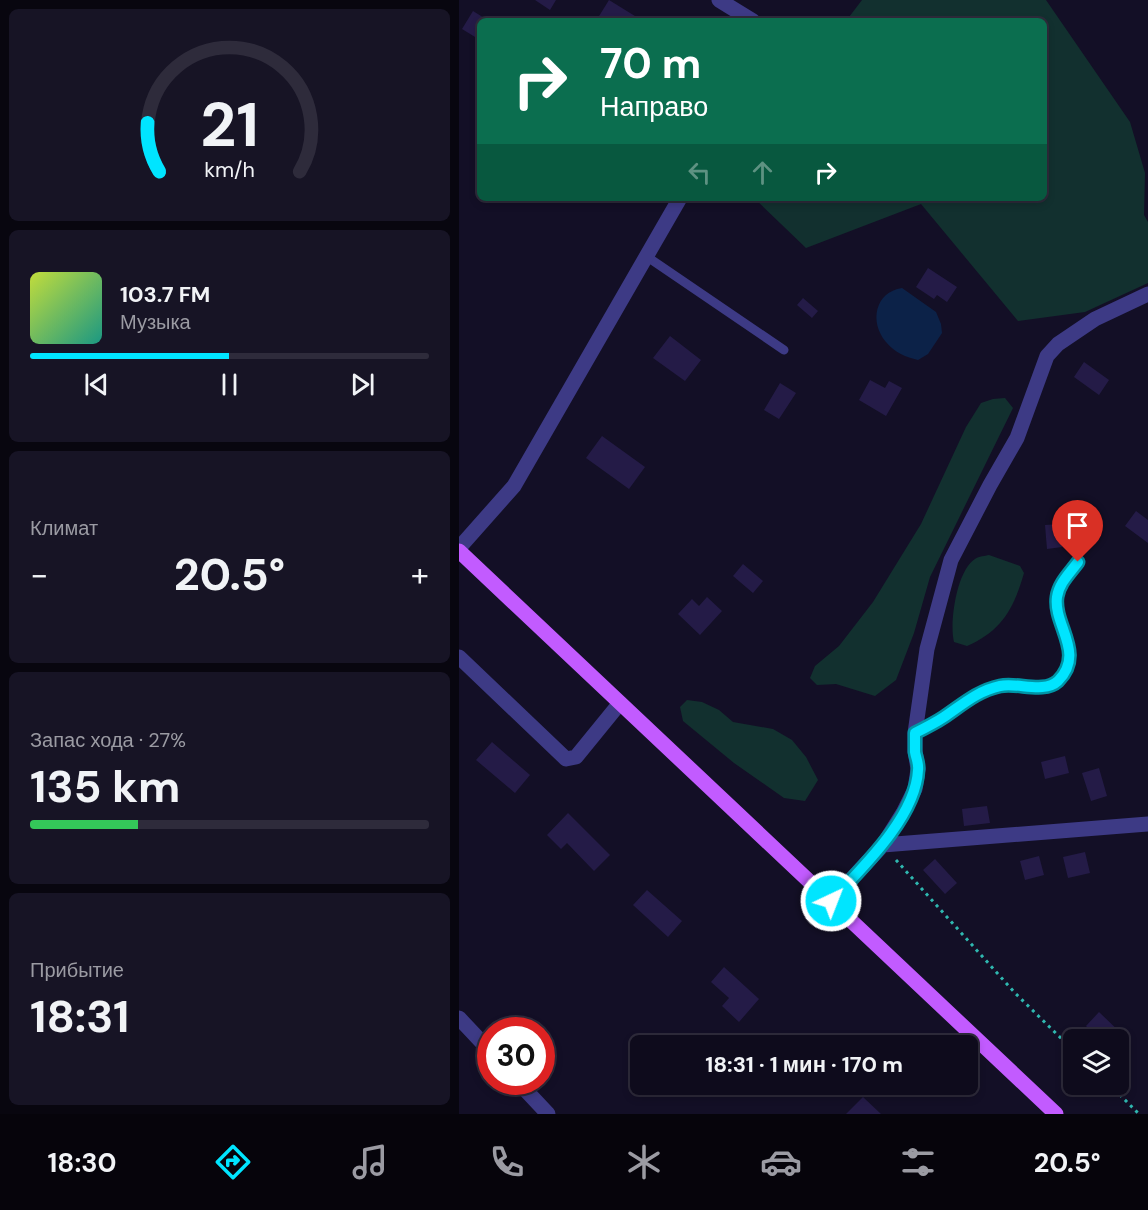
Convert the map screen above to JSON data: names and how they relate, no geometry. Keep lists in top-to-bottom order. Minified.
{"page":{"turn":["70 m","Направо"],"song":["103.7 FM","Музыка"],"tile":["Климат",["Запас хода · 27%","135 km"],["Прибытие","18:31"]],"heat":["−","20.5°","+"],"limit":"30","trip":"18:31 · 1 мин · 170 m","tabs":["18:30","20.5°"],"gauge":["21","km/h"]}}
